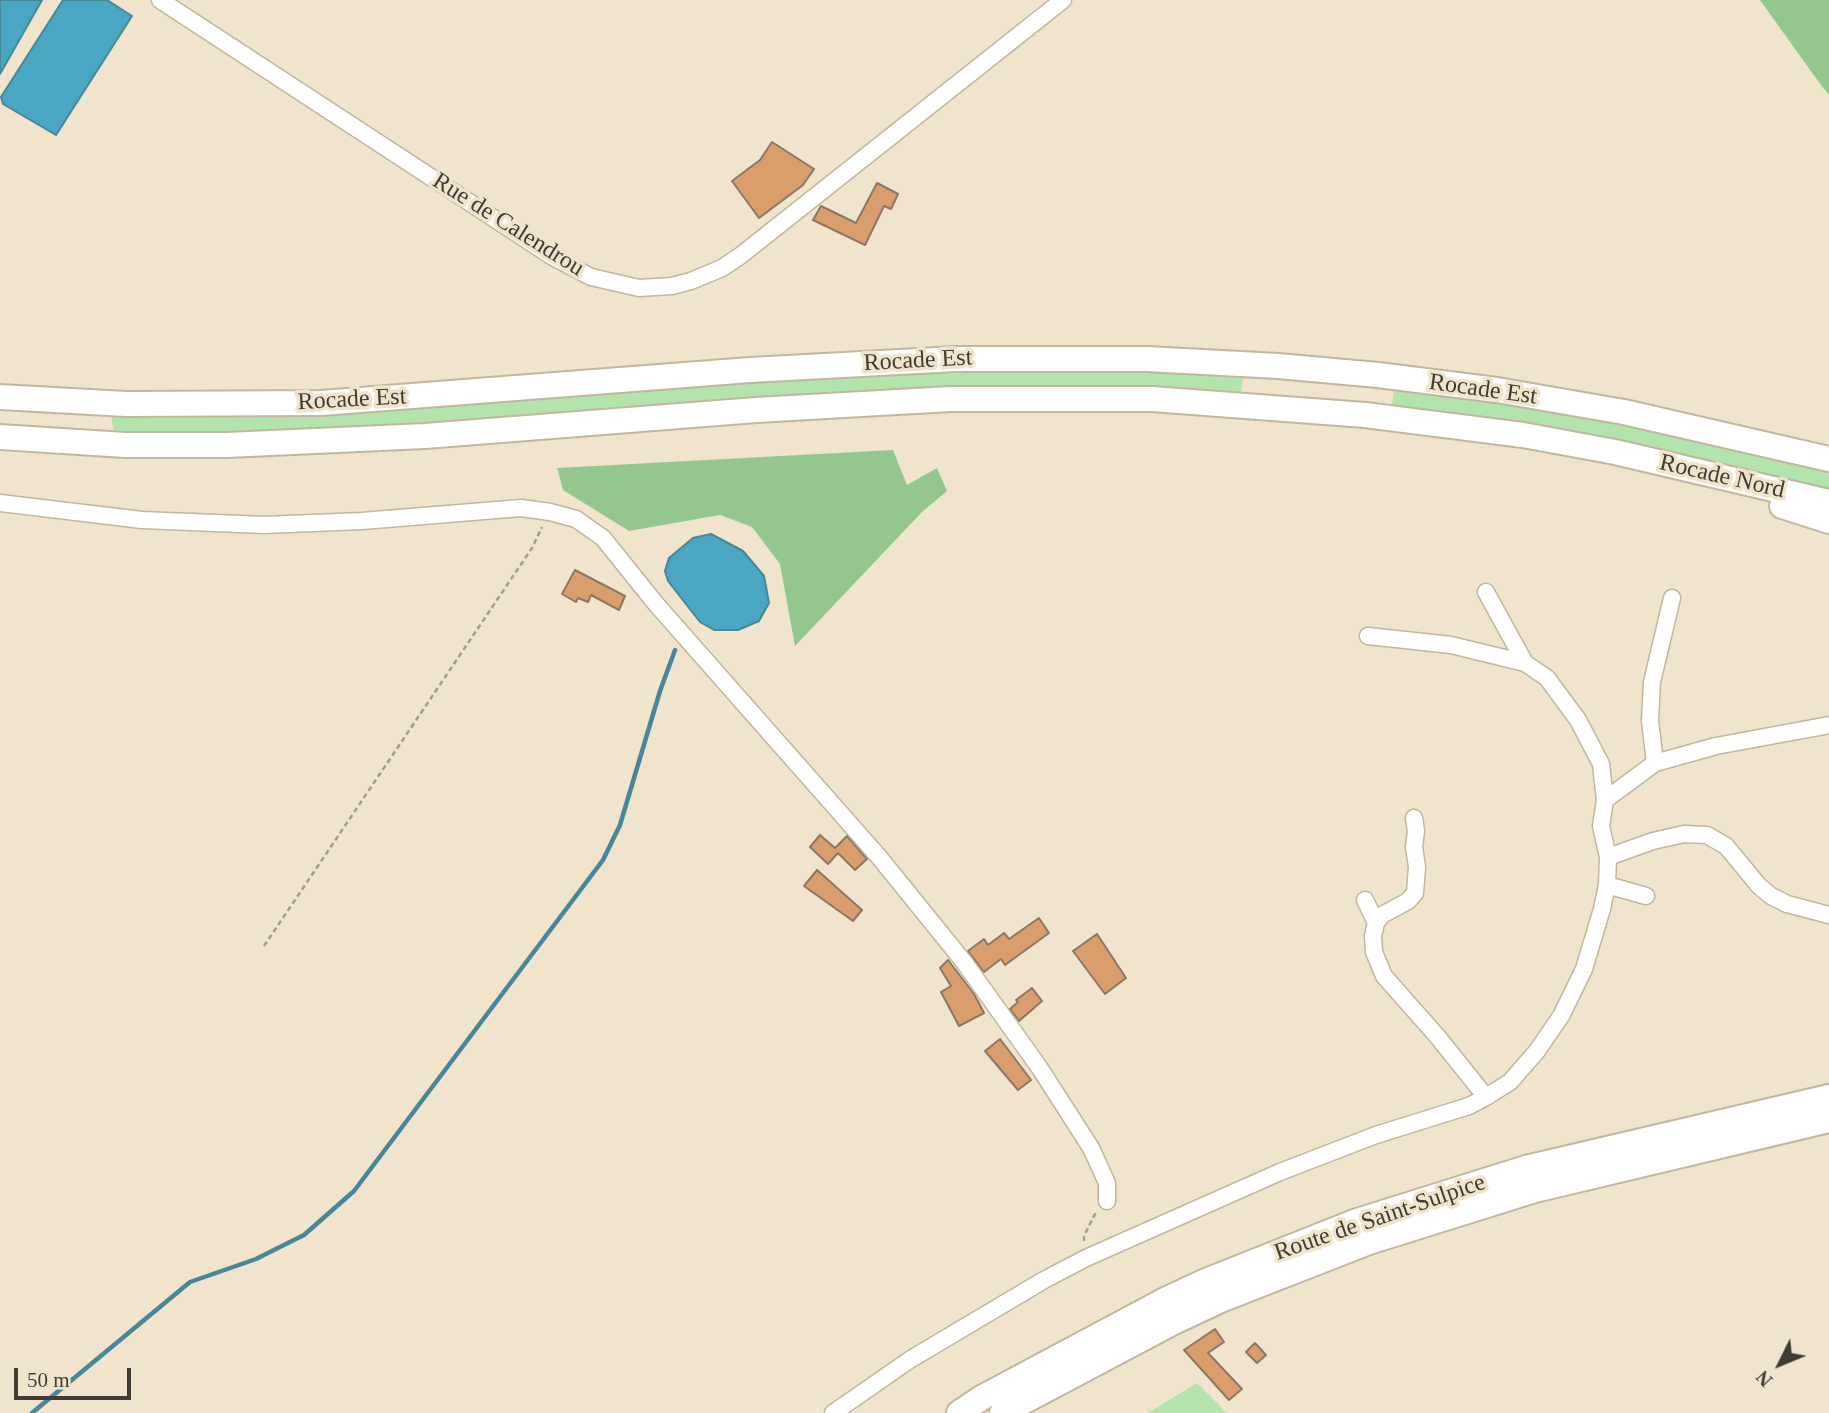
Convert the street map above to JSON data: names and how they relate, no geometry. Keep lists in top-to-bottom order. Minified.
{"streets":{"highway":["Rocade Est","Rocade Nord","Route de Saint-Sulpice"],"street":["Rue de Calendrou"]},"crossings":[["Rocade Est","Rocade Nord"]],"scale_bar":"50 m","north":"bottom left"}
